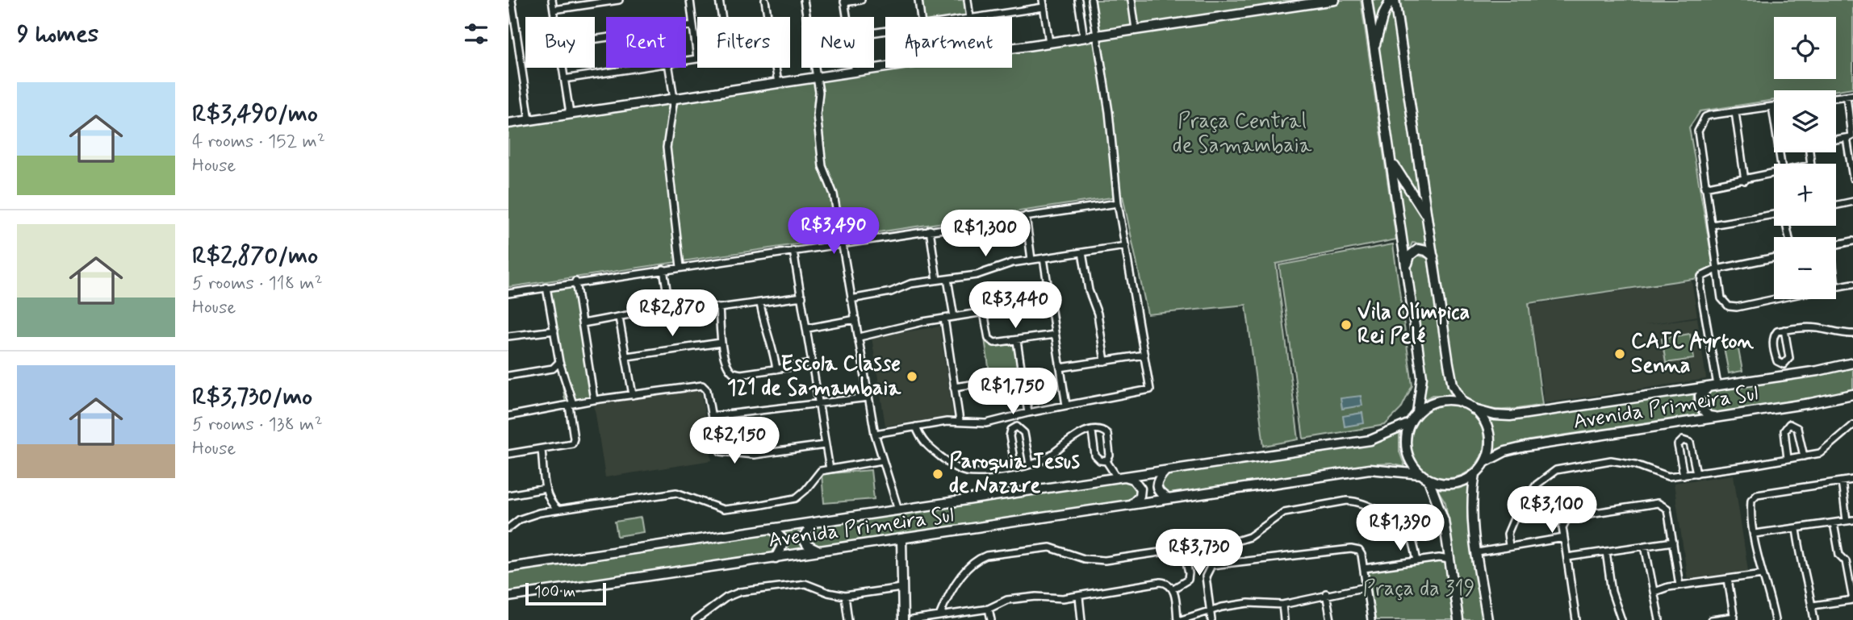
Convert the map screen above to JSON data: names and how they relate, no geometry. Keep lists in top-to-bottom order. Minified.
{"streets":{"street":["Avenida Primeira Sul"]},"parks":["Praça Central de Samambaia","Praça da 319"],"places":["Vila Olímpica Rei Pelé","CAIC Ayrton Senna","Escola Classe 121 de Samambaia","Paroquia Jesus de Nazare"],"scale_bar":"100 m","page":{"heading":"9 homes","map_buttons":["+","−"],"chip":["Buy","Rent","Filters","New","Apartment"],"list":[{"name":"R$3,490/mo","note":"4 rooms · 152 m² · House"},{"name":"R$2,870/mo","note":"5 rooms · 118 m² · House"},{"name":"R$3,730/mo","note":"5 rooms · 138 m² · House"}],"price":["R$3,490","R$1,300","R$3,440","R$2,870","R$1,750","R$2,150","R$3,100","R$1,390","R$3,730"],"scale":"100 m"}}
